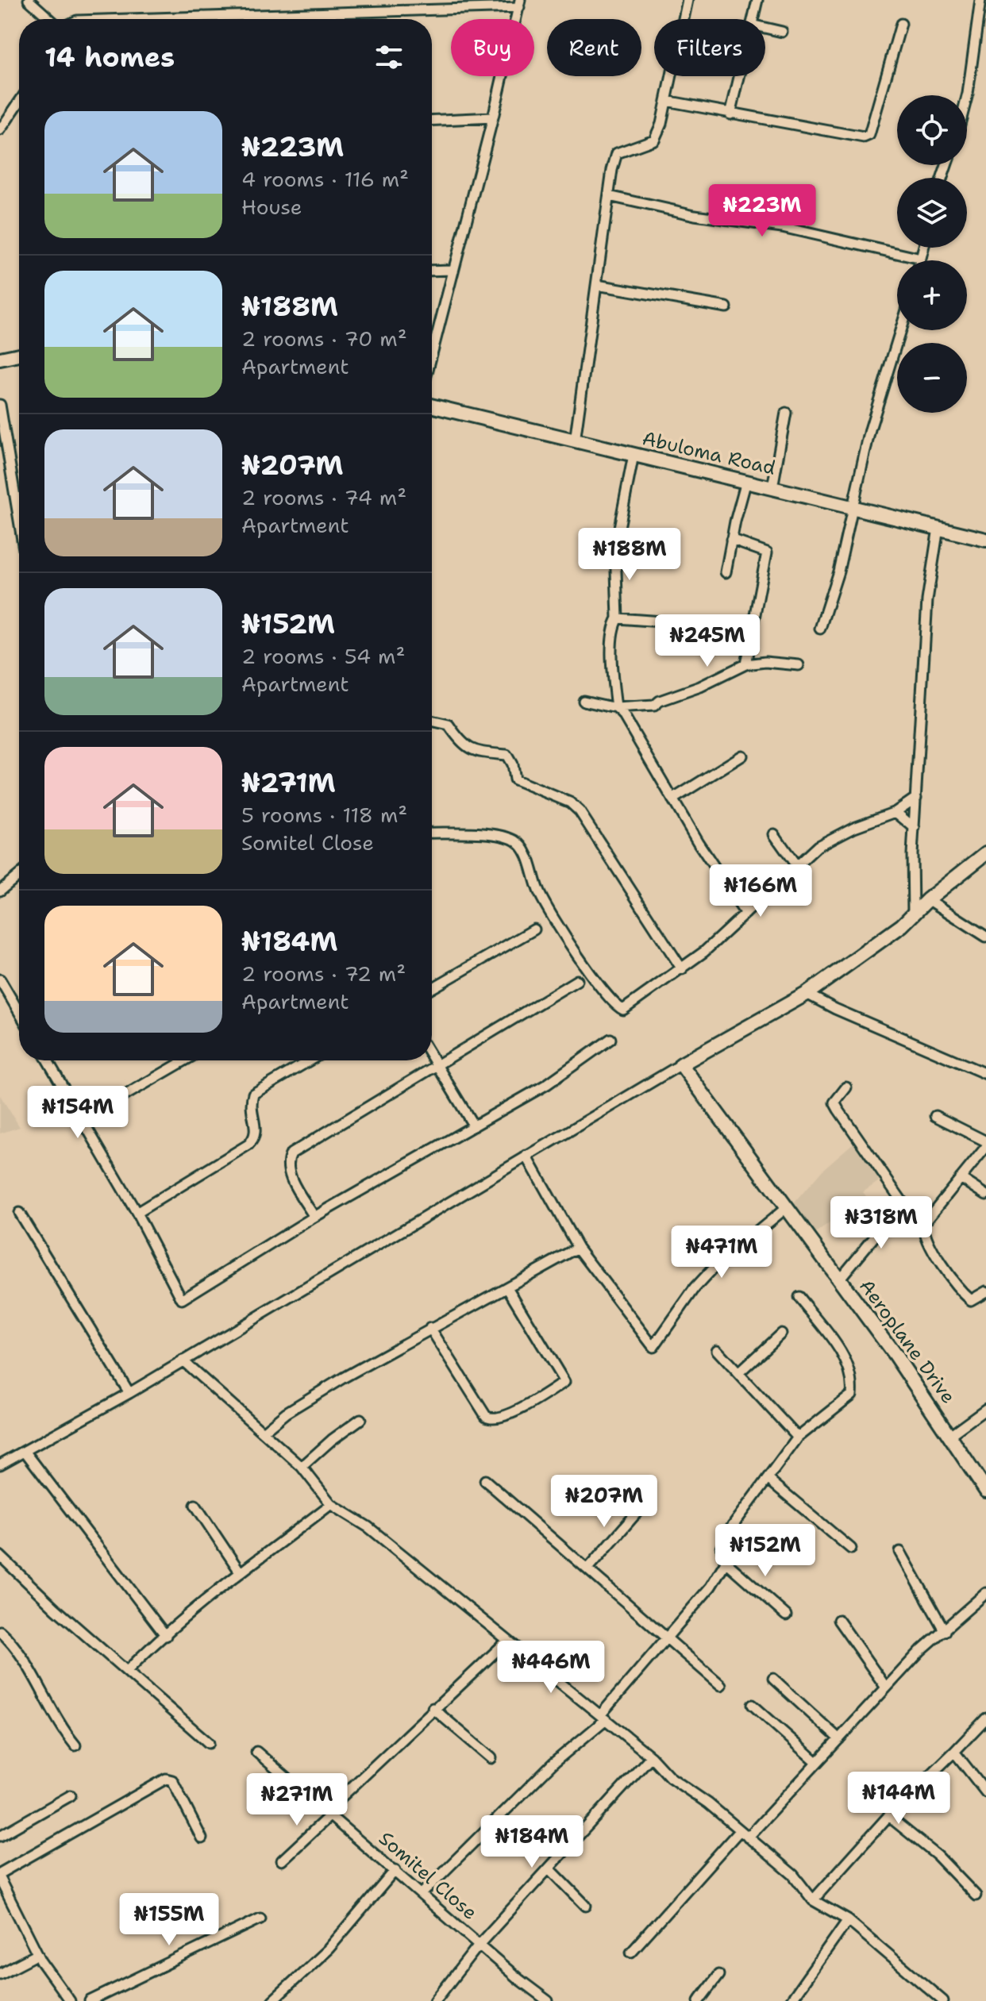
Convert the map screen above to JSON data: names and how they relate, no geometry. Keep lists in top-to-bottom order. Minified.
{"streets":{"street":["Abuloma Road","Aeroplane Drive","Somitel Close"]},"page":{"chip":["Buy","Rent","Filters"],"heading":"14 homes","map_buttons":["+","−"],"list":[{"name":"₦223M","note":"4 rooms · 116 m² · House"},{"name":"₦188M","note":"2 rooms · 70 m² · Apartment"},{"name":"₦207M","note":"2 rooms · 74 m² · Apartment"},{"name":"₦152M","note":"2 rooms · 54 m² · Apartment"},{"name":"₦271M","note":"5 rooms · 118 m² · Somitel Close"},{"name":"₦184M","note":"2 rooms · 72 m² · Apartment"}],"price":["₦223M","₦188M","₦245M","₦166M","₦154M","₦318M","₦471M","₦207M","₦152M","₦446M","₦144M","₦271M","₦184M","₦155M"]}}
